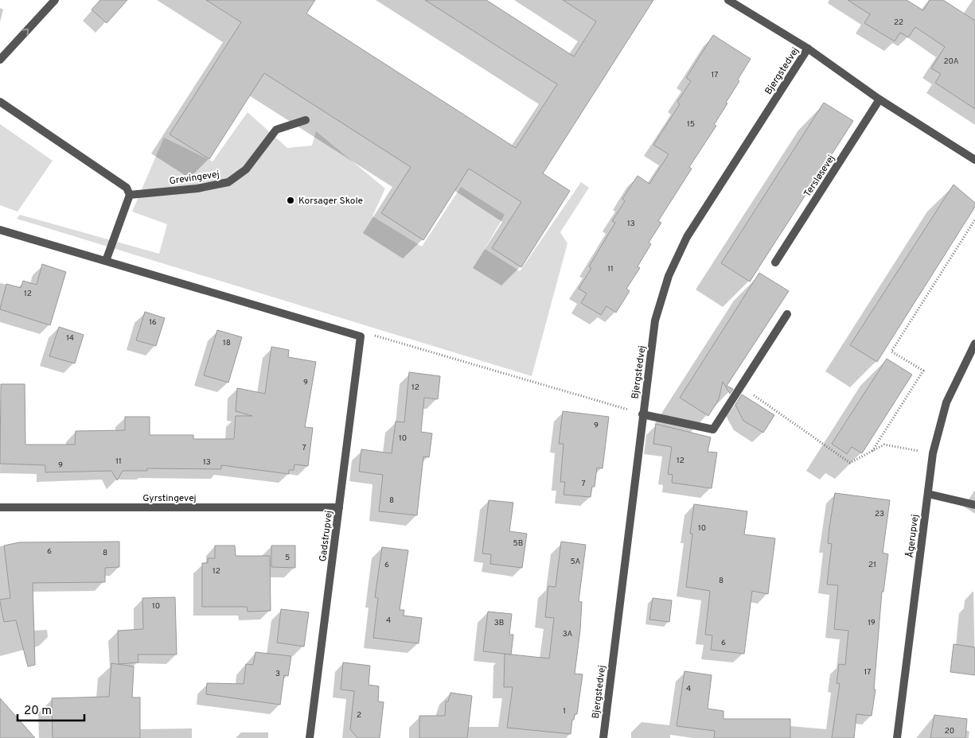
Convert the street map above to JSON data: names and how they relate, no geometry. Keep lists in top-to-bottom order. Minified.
{"streets":{"street":["Bjergstedvej","Tersløsevej","Grevingevej","Gyrstingevej","Gadstrupvej","Ågerupvej"]},"crossings":[["Gyrstingevej","Gadstrupvej"]],"places":["Korsager Skole"],"house_numbers":["22","20A","17","15","13","11","12","16","14","18","9","12","9","10","7","12","11","13","9","7","8","23","10","5B","6","8","5","5A","6","21","12","8","10","4","3B","19","3A","6","17","3","4","1","2","20"],"scale_bar":"20 m"}
